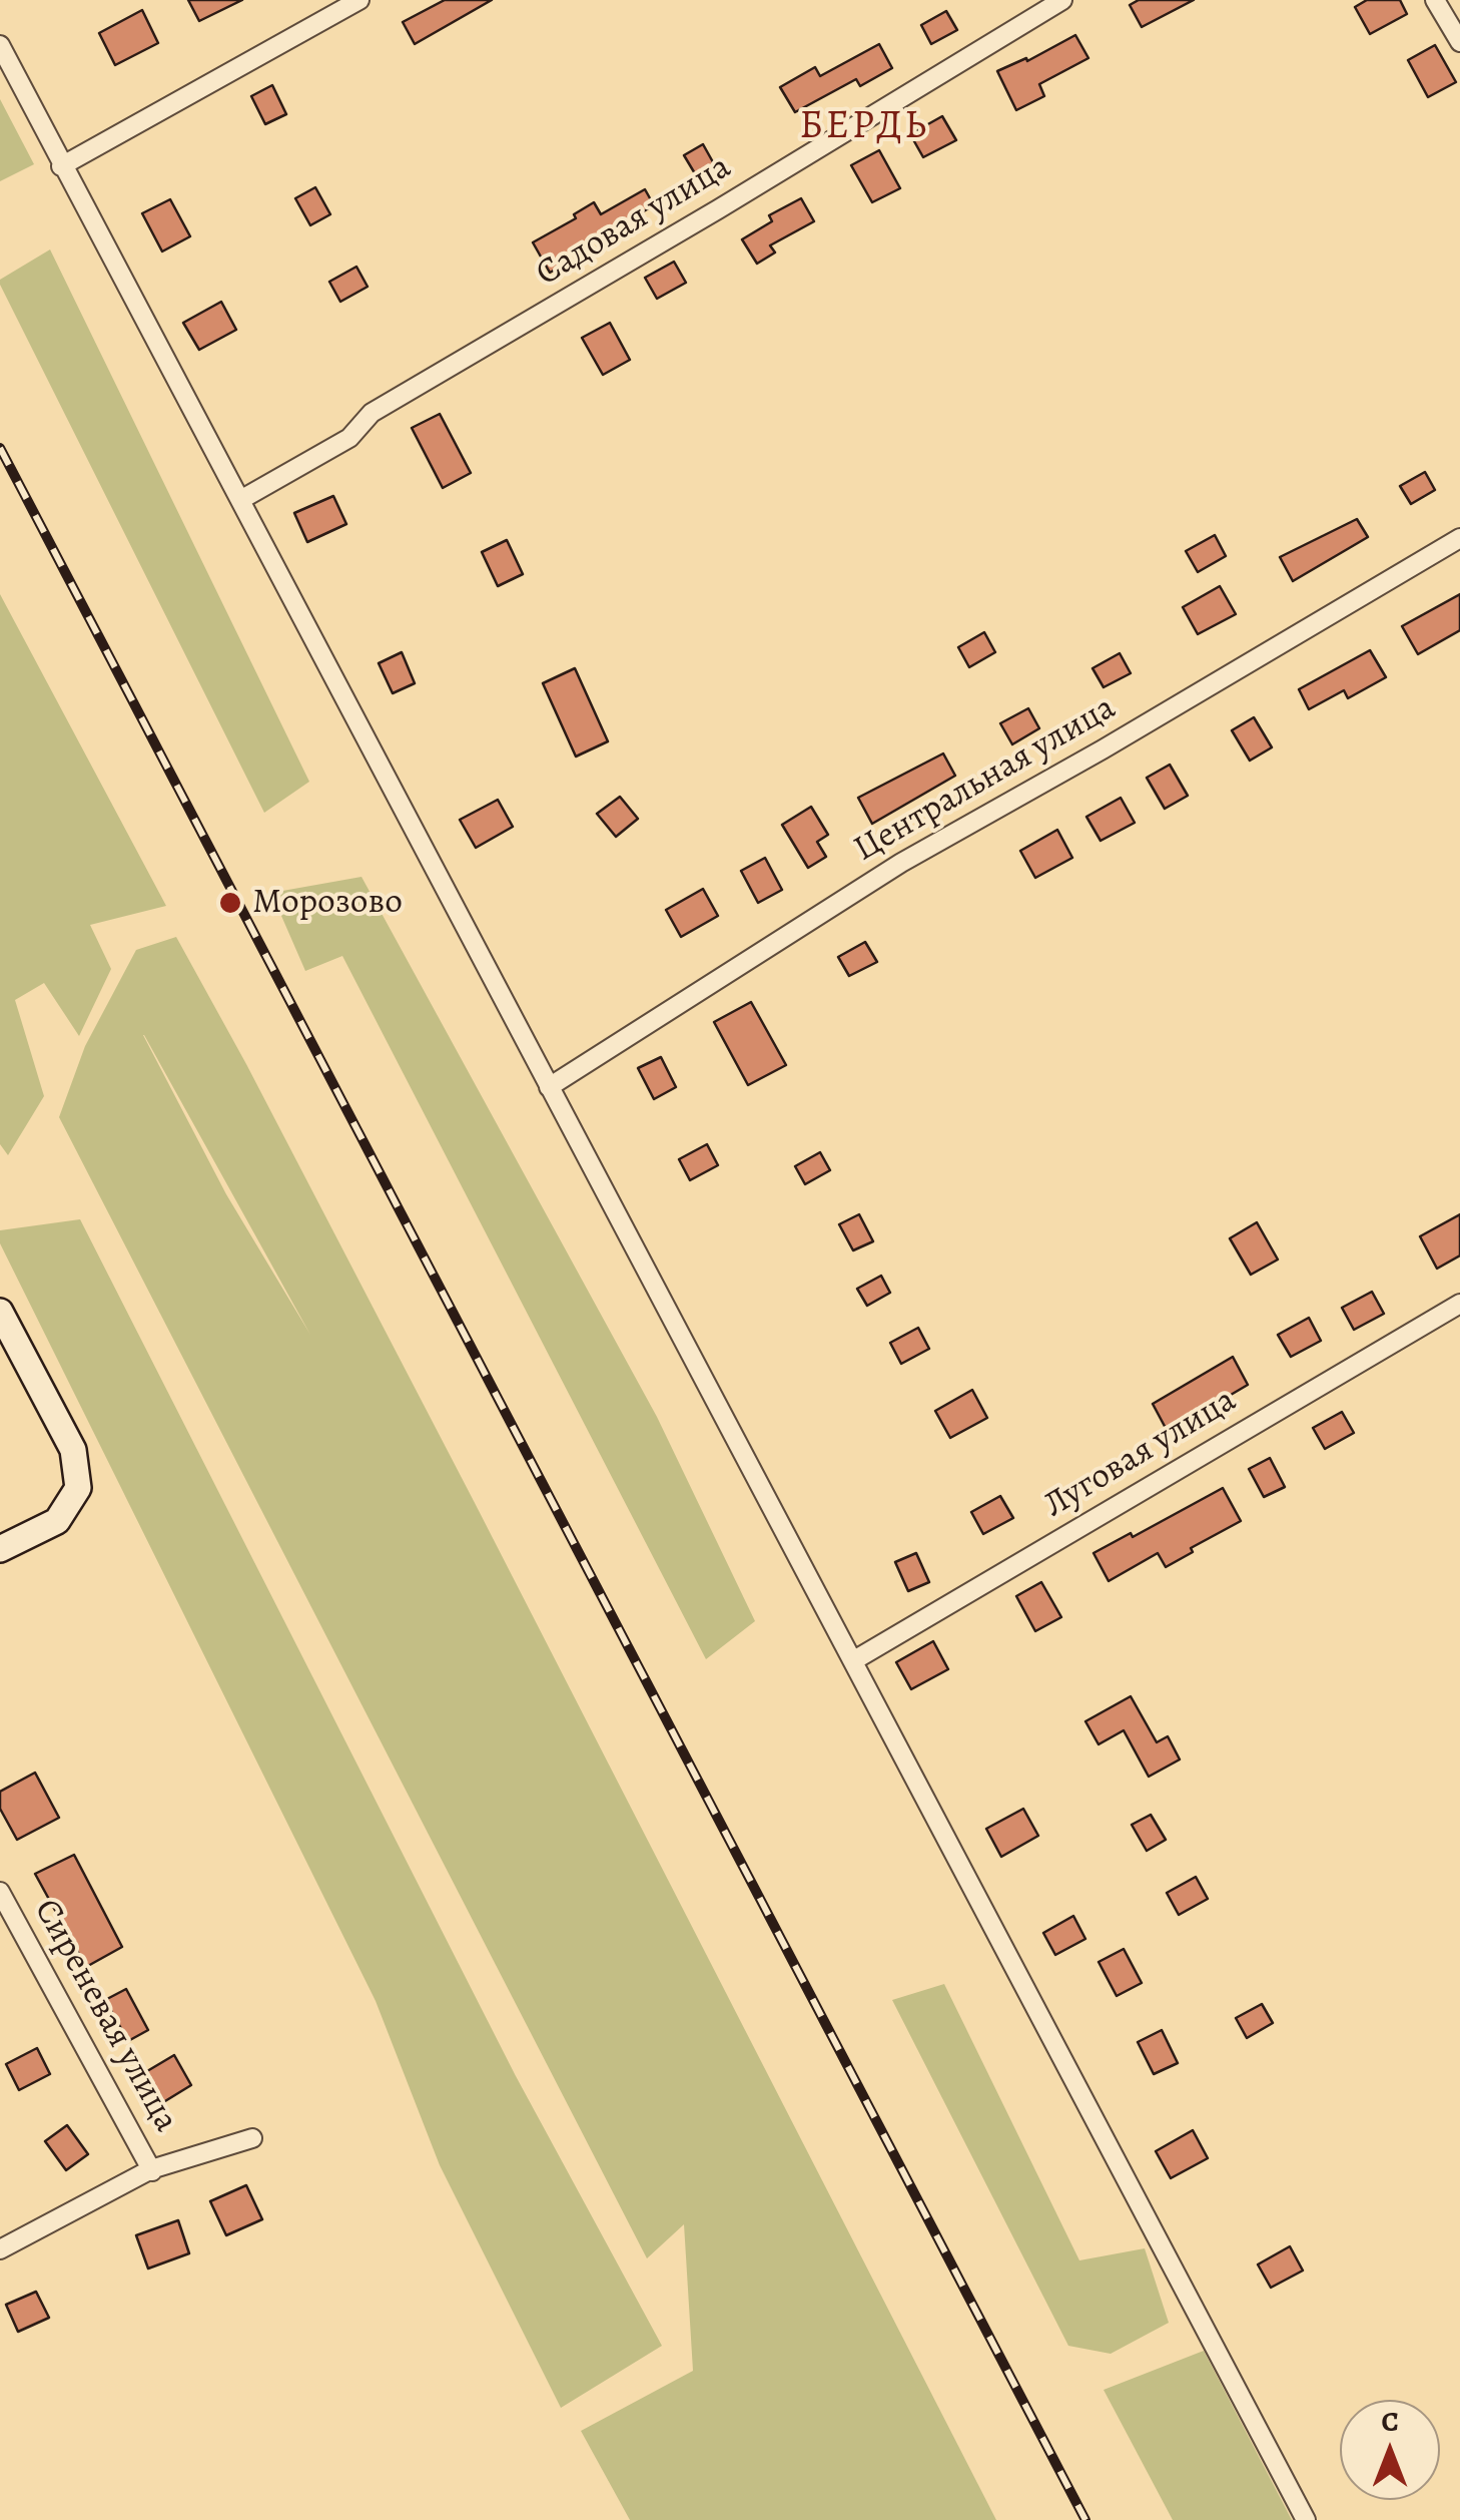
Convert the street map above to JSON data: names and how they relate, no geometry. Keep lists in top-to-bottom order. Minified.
{"streets":{"street":["Садовая улица","Центральная улица","Луговая улица","Сиреневая улица"]},"districts":["БЕРДЬ"],"places":["Морозово"],"north":"top"}
